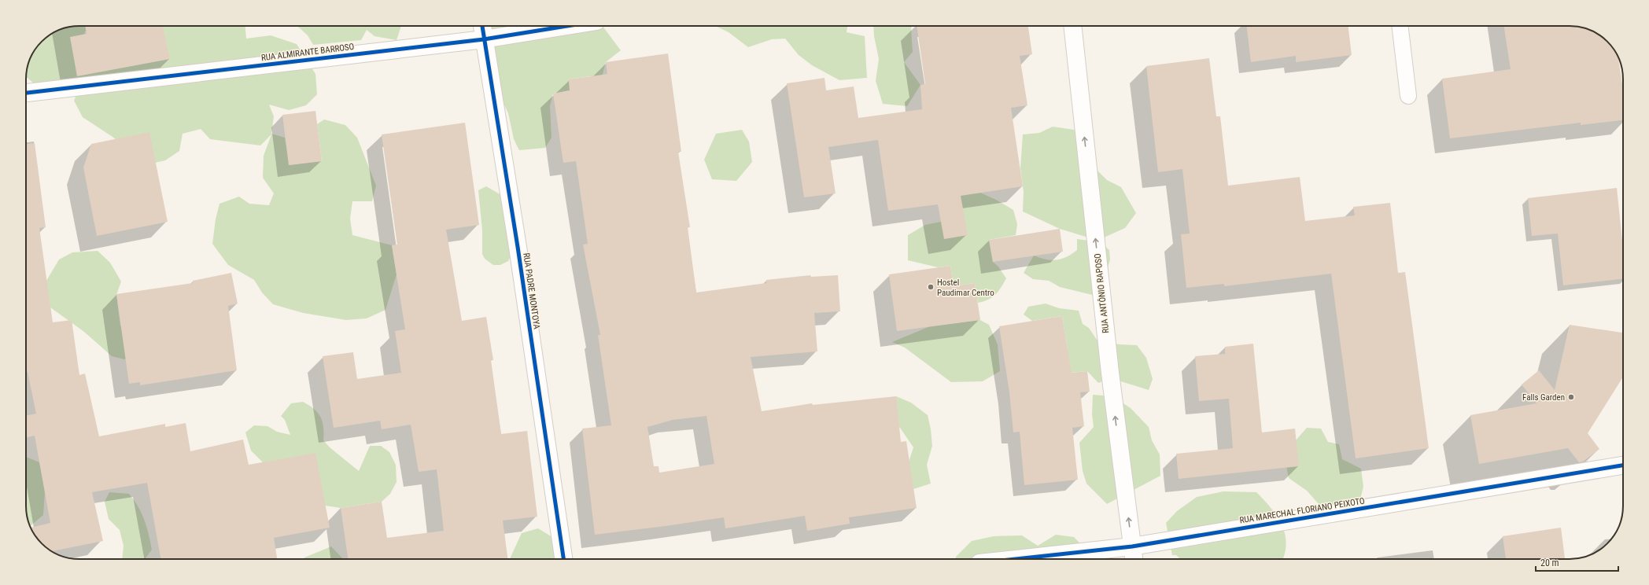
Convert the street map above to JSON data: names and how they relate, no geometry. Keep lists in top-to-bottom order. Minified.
{"streets":{"street":["RUA ALMIRANTE BARROSO","RUA PADRE MONTOYA","RUA ANTÔNIO RAPOSO","RUA MARECHAL FLORIANO PEIXOTO"]},"crossings":[["RUA ALMIRANTE BARROSO","RUA PADRE MONTOYA"],["RUA ANTÔNIO RAPOSO","RUA MARECHAL FLORIANO PEIXOTO"]],"one_way":["RUA ANTÔNIO RAPOSO"],"places":["Hostel Paudimar Centro","Falls Garden"],"scale_bar":"20 m"}
